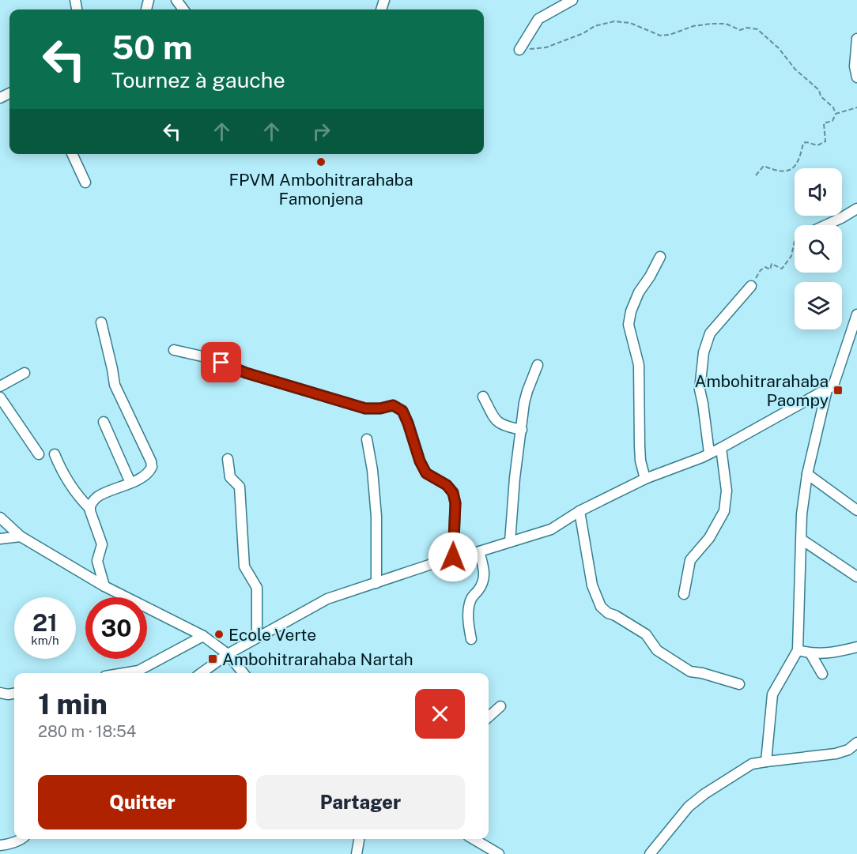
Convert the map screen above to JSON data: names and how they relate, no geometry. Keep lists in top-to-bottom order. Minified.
{"places":{"other":["FPVM Ambohitrarahaba Famonjena","Ecole Verte"],"transit":["Ambohitrarahaba Paompy","Ambohitrarahaba Nartah"]},"page":{"turn":["50 m","Tournez à gauche"],"speed":"21 km/h","limit":"30","heading":["1 min","280 m · 18:54"],"buttons":["Quitter","Partager"]}}
